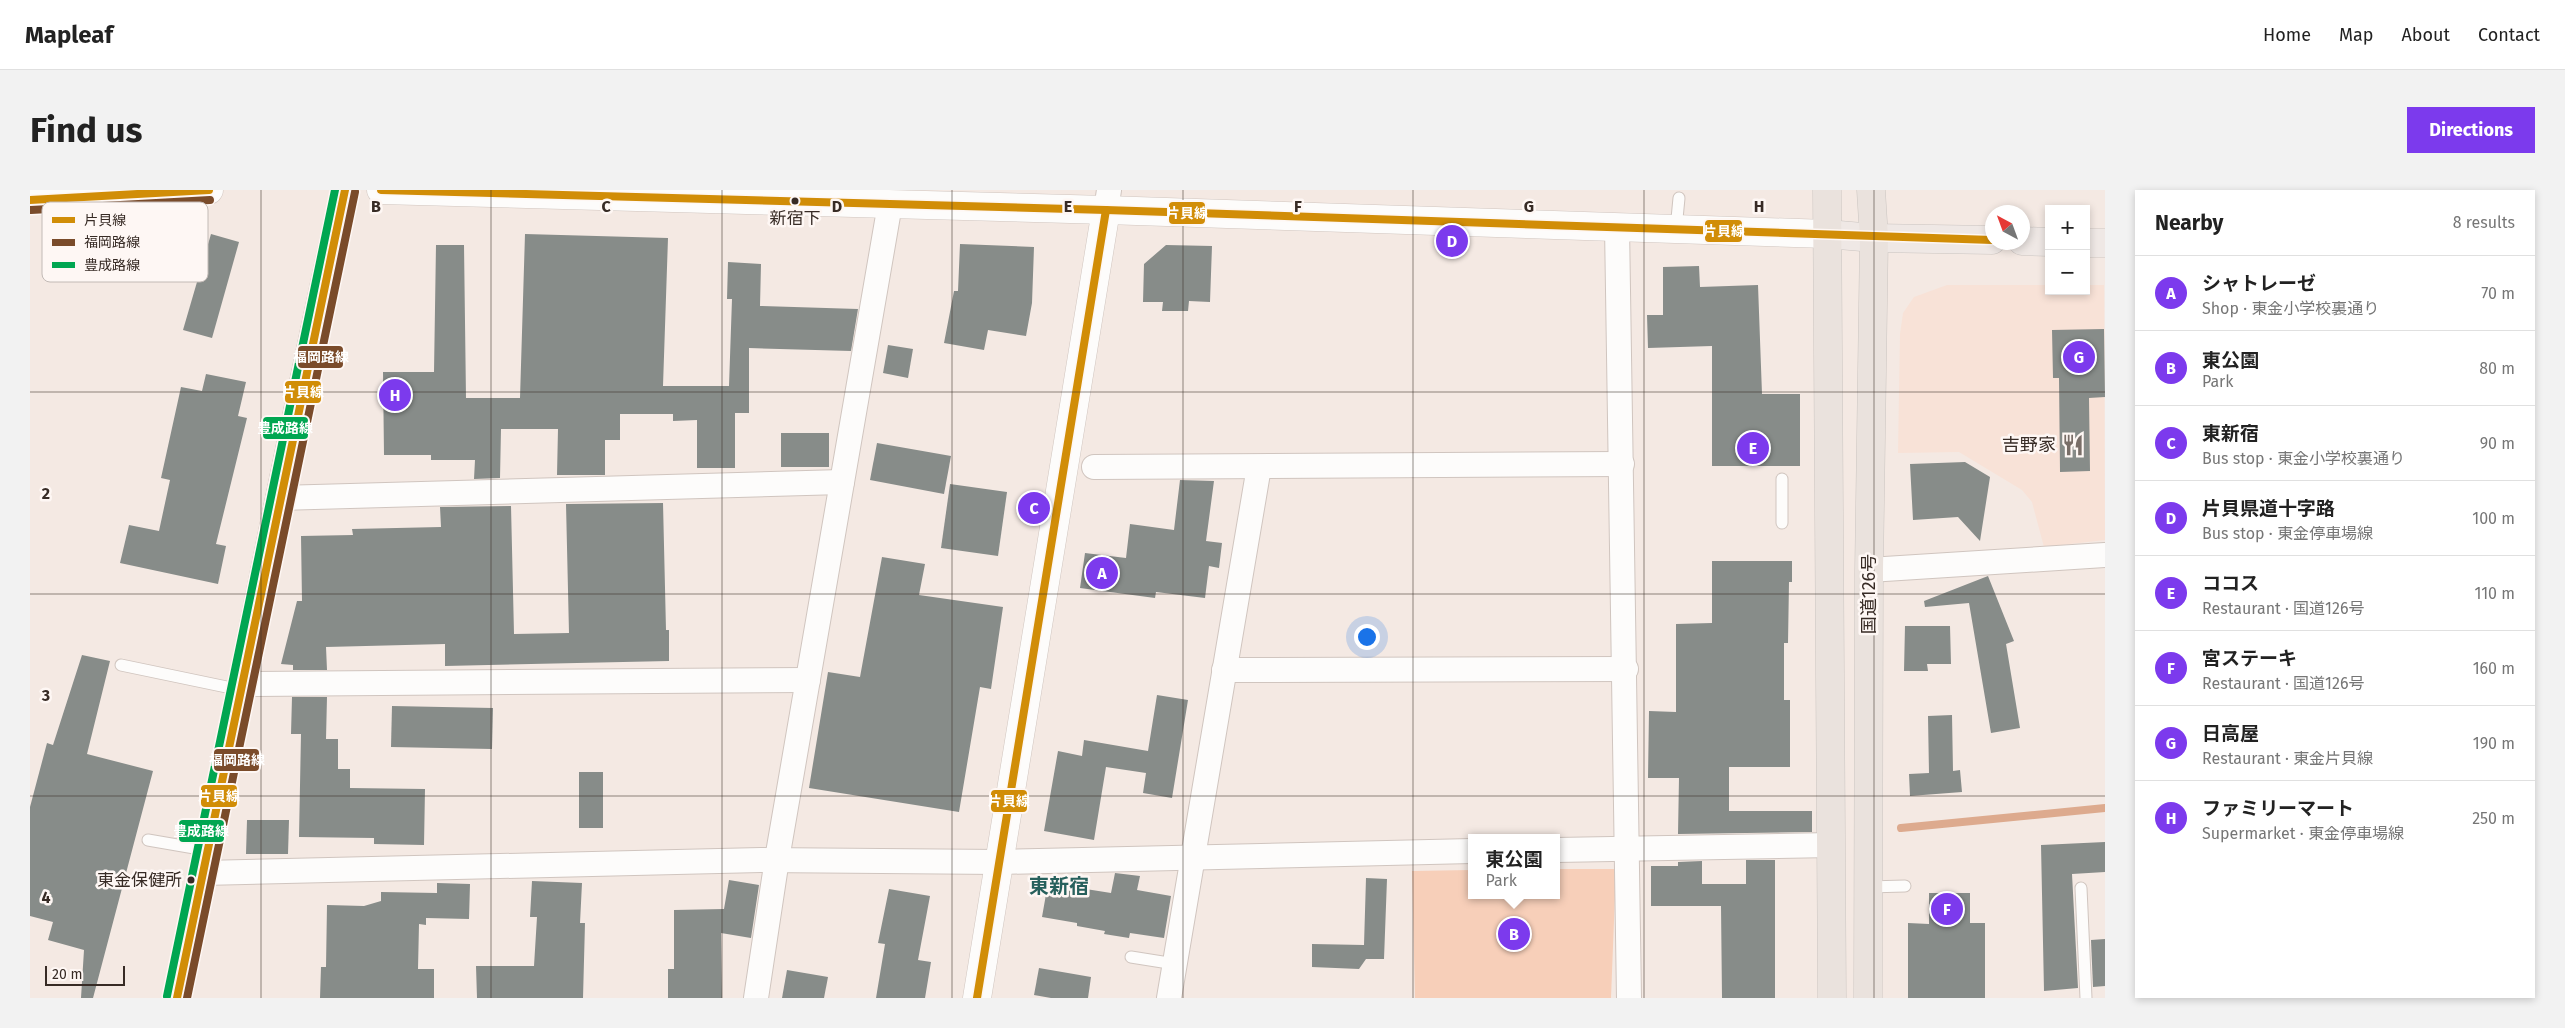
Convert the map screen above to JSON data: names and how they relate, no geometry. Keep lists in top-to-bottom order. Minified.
{"streets":{"highway":["国道126号"]},"districts":["東新宿"],"places":{"other":["新宿下","東金保健所"],"restaurant":["吉野家"]},"lines":["transit line 片貝線","transit line 豊成路線","transit line 福岡路線"],"legend":["片貝線","福岡路線","豊成路線"],"scale_bar":"20 m","north":"top left","page":{"header":"Mapleaf","nav":["Home","Map","About","Contact"],"buttons":"Directions","title":"Find us","heading":["Nearby","8 results"],"map_buttons":["+","−"],"pins":["D","G","H","E","C","A","F","B"],"list":[{"mark":"A","name":"シャトレーゼ","note":"Shop · 東金小学校裏通り","value":"70 m"},{"mark":"B","name":"東公園","note":"Park","value":"80 m"},{"mark":"C","name":"東新宿","note":"Bus stop · 東金小学校裏通り","value":"90 m"},{"mark":"D","name":"片貝県道十字路","note":"Bus stop · 東金停車場線","value":"100 m"},{"mark":"E","name":"ココス","note":"Restaurant · 国道126号","value":"110 m"},{"mark":"F","name":"宮ステーキ","note":"Restaurant · 国道126号","value":"160 m"},{"mark":"G","name":"日高屋","note":"Restaurant · 東金片貝線","value":"190 m"},{"mark":"H","name":"ファミリーマート","note":"Supermarket · 東金停車場線","value":"250 m"}],"popup":["東公園","Park"],"scale":"20 m"},"grid":{"columns":["B","C","D","E","F","G","H"],"rows":["2","3","4"]}}
